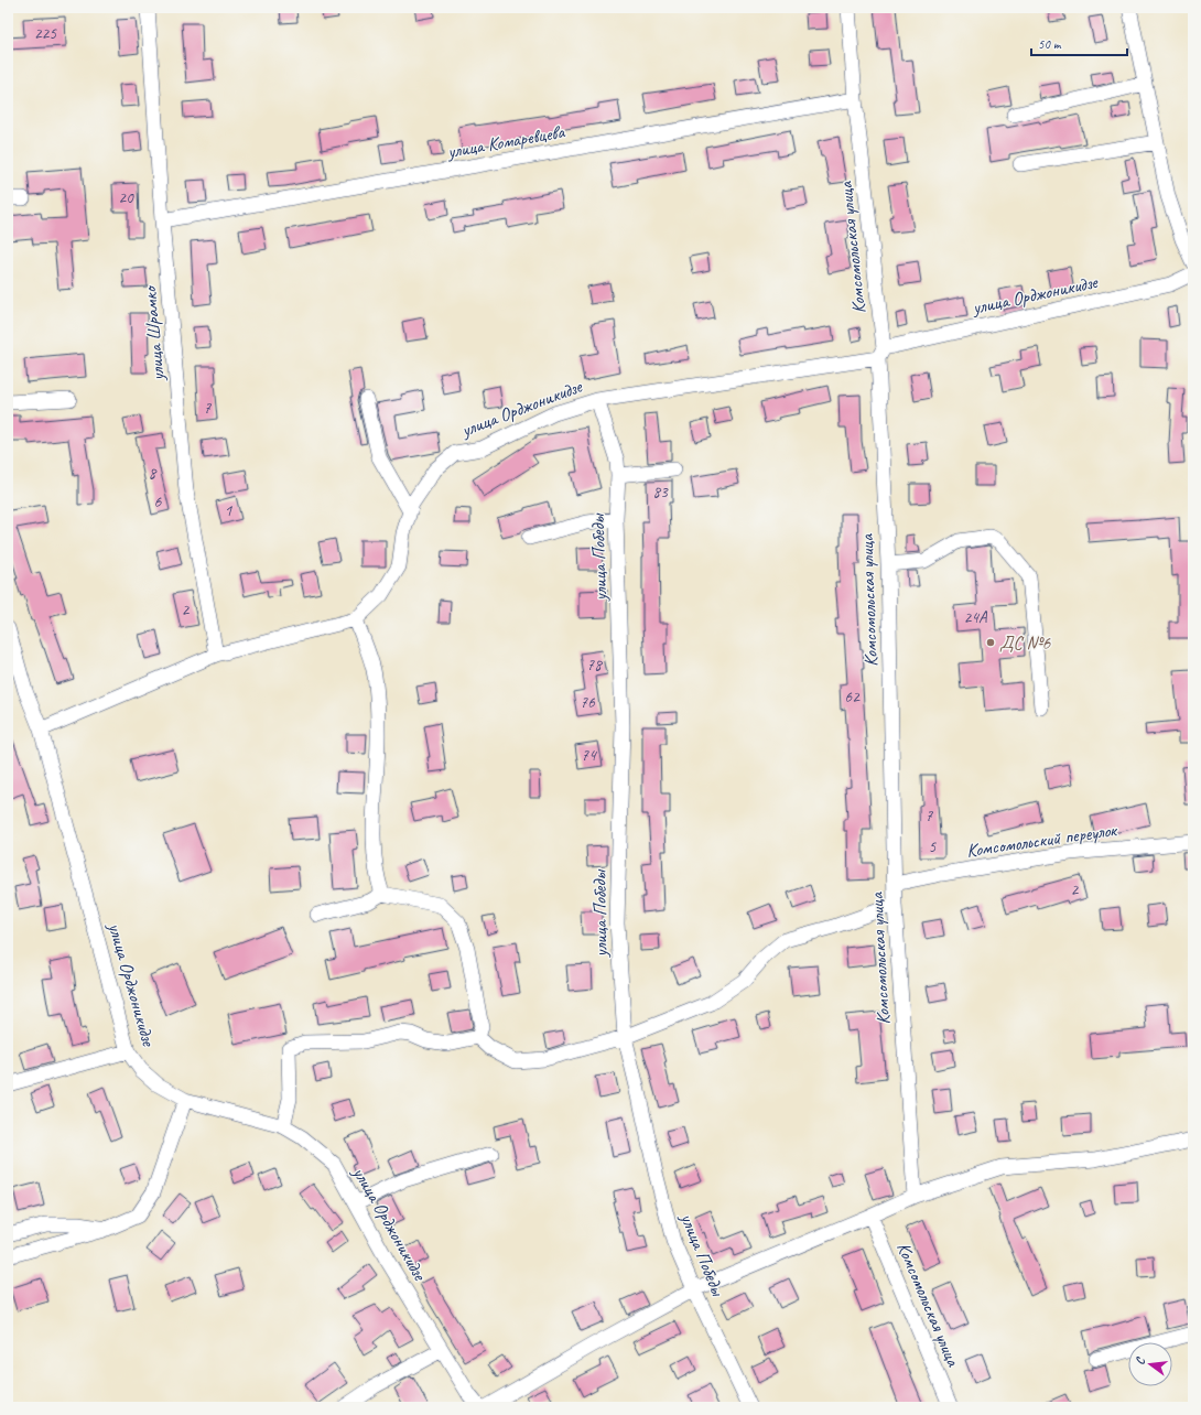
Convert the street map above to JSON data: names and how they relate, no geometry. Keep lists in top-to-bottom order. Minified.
{"streets":{"street":["улица Комаревцева","Комсомольская улица","улица Орджоникидзе","улица Шрамко","улица Победы","Комсомольский переулок"]},"crossings":[["улица Комаревцева","Комсомольская улица"],["улица Комаревцева","улица Шрамко"],["Комсомольская улица","улица Орджоникидзе"],["Комсомольская улица","Комсомольский переулок"],["улица Орджоникидзе","улица Победы"]],"places":["ДС №6"],"house_numbers":["225","20","7","8","83","6","1","2","24А","78","62","76","74","7","5","2"],"scale_bar":"50 m","north":"left"}
